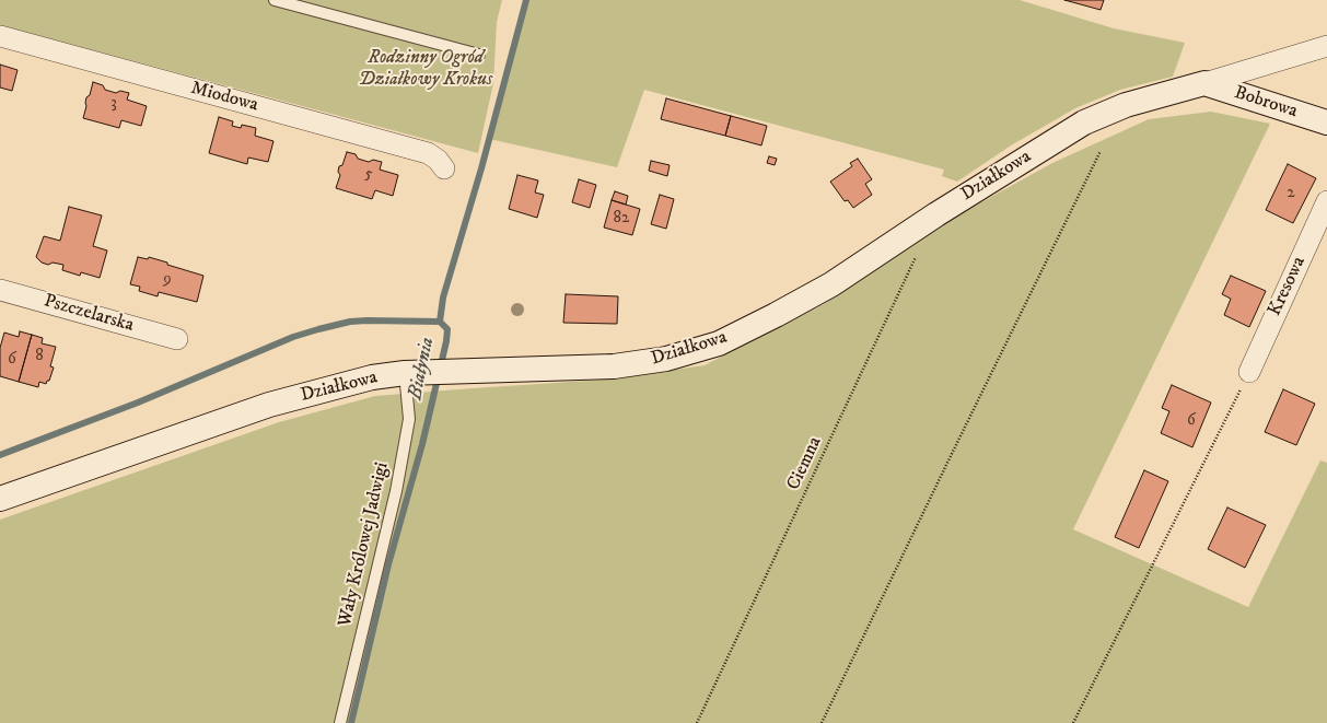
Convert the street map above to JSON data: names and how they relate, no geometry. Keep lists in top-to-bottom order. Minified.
{"streets":{"street":["Miodowa","Bobrowa","Działkowa","Kresowa","Pszczelarska"],"lane":["Wały Królowej Jadwigi"],"path":["Ciemna"]},"crossings":[["Bobrowa","Działkowa"],["Działkowa","Wały Królowej Jadwigi"]],"water":["Białynia"],"parks":["Rodzinny Ogród Działkowy Krokus"],"house_numbers":["3","5","2","82","9","8","6","6"]}
